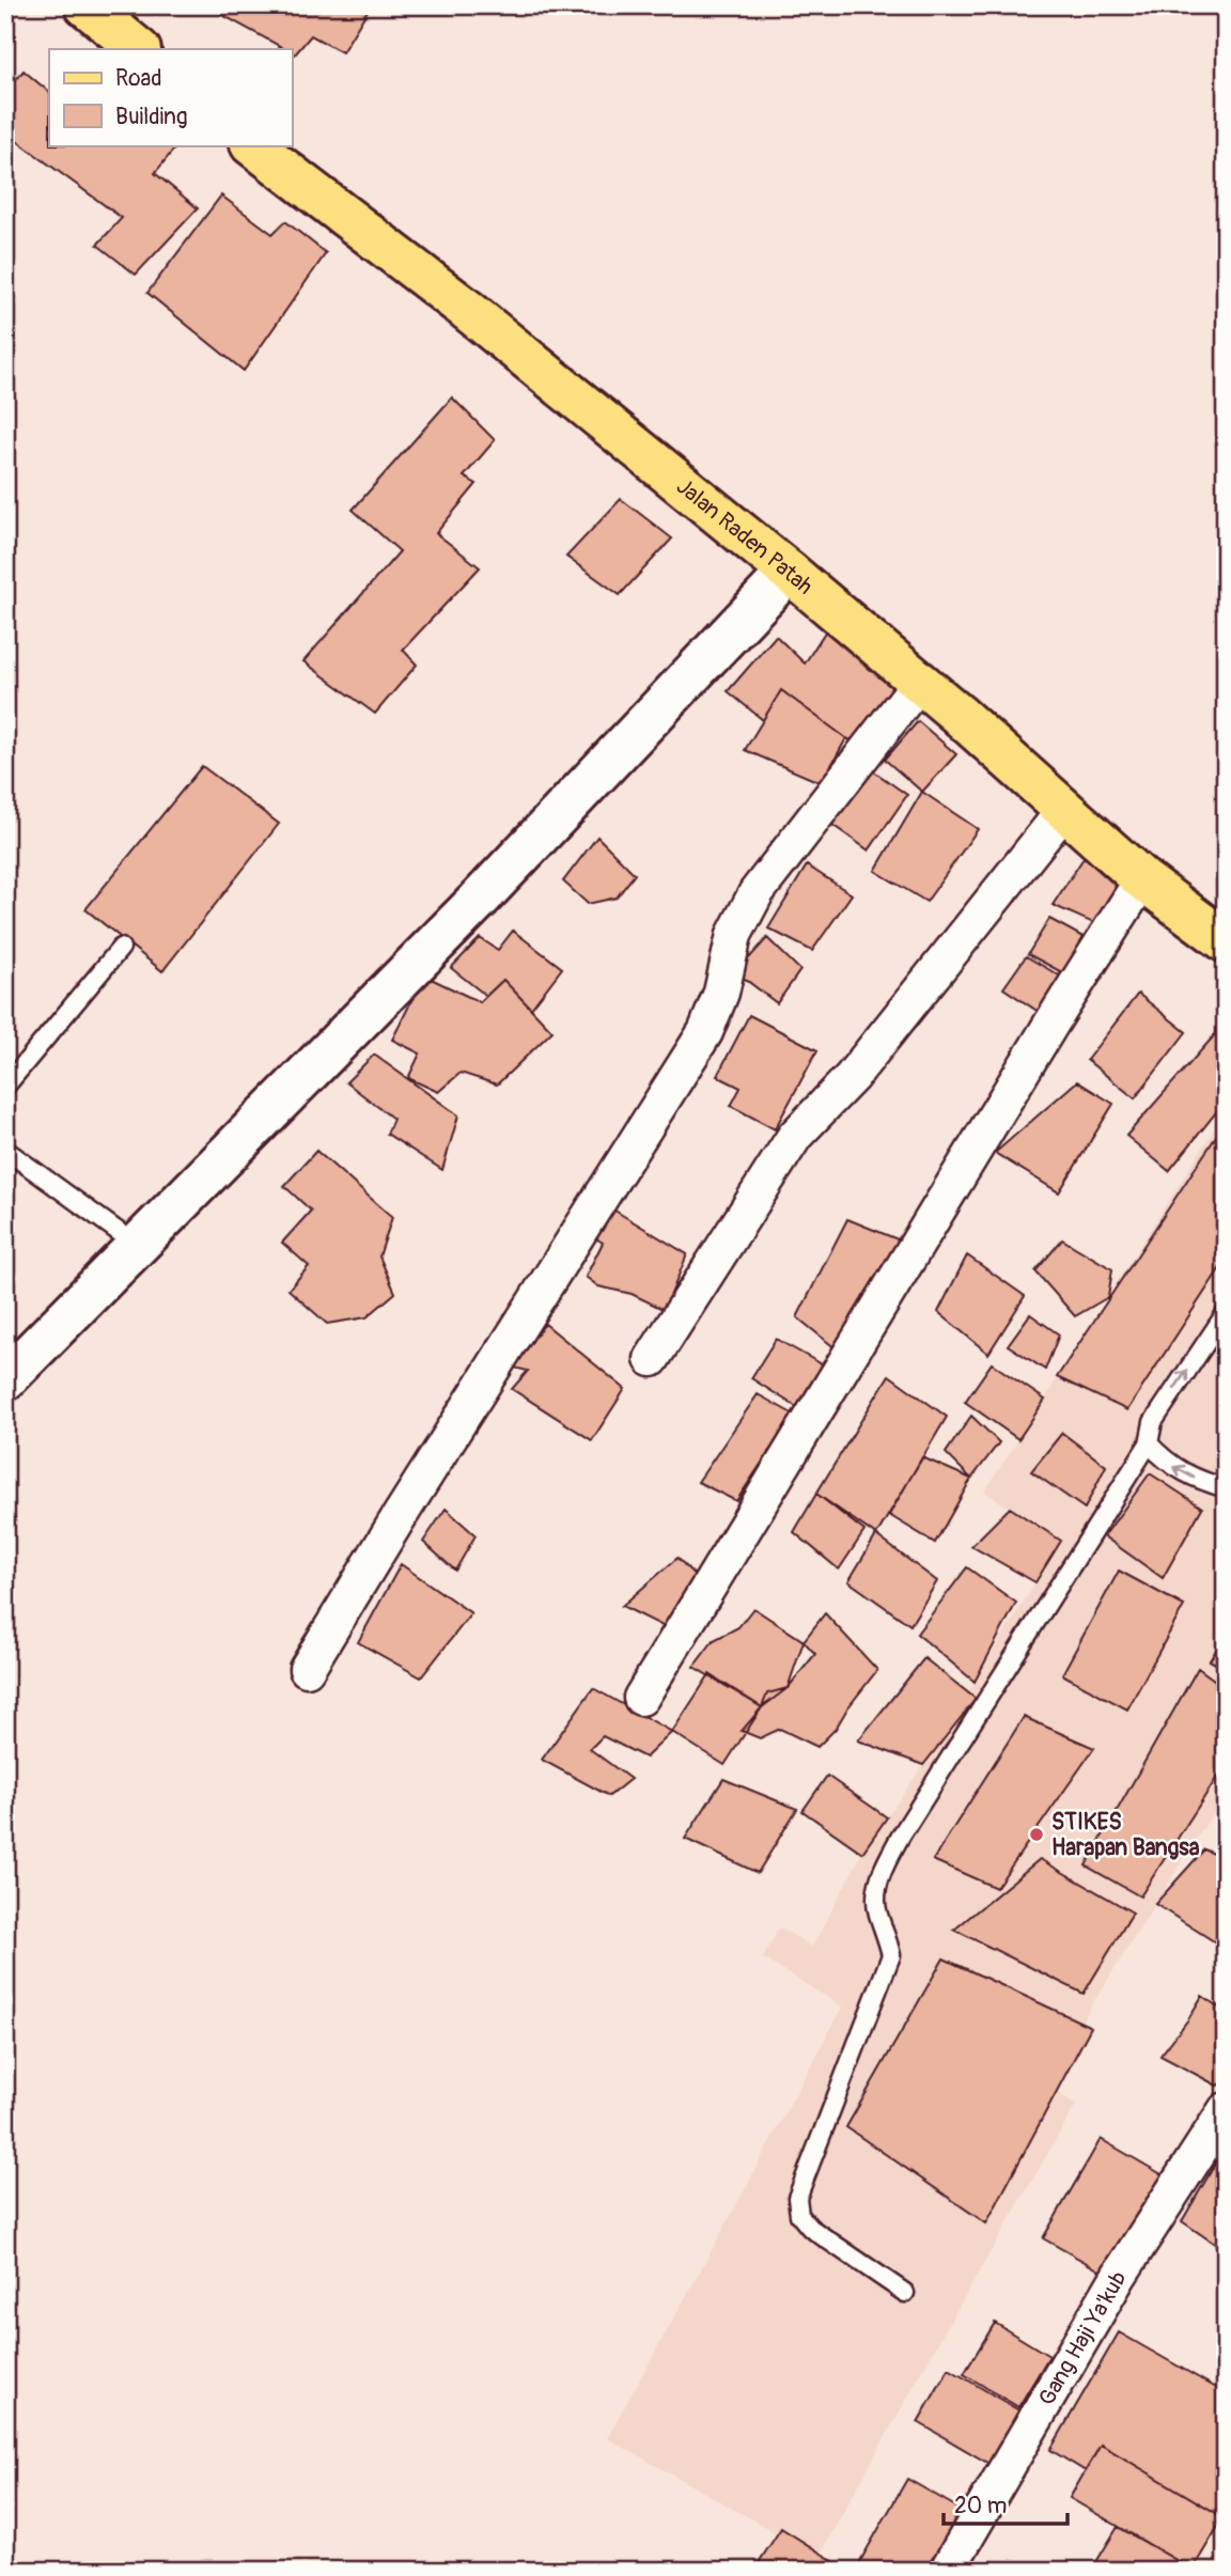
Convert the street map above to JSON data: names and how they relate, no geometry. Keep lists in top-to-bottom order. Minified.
{"streets":{"main road":["Jalan Raden Patah"],"street":["Gang Haji Ya'kub"]},"places":["STIKES Harapan Bangsa"],"legend":["Road","Building"],"scale_bar":"20 m"}
